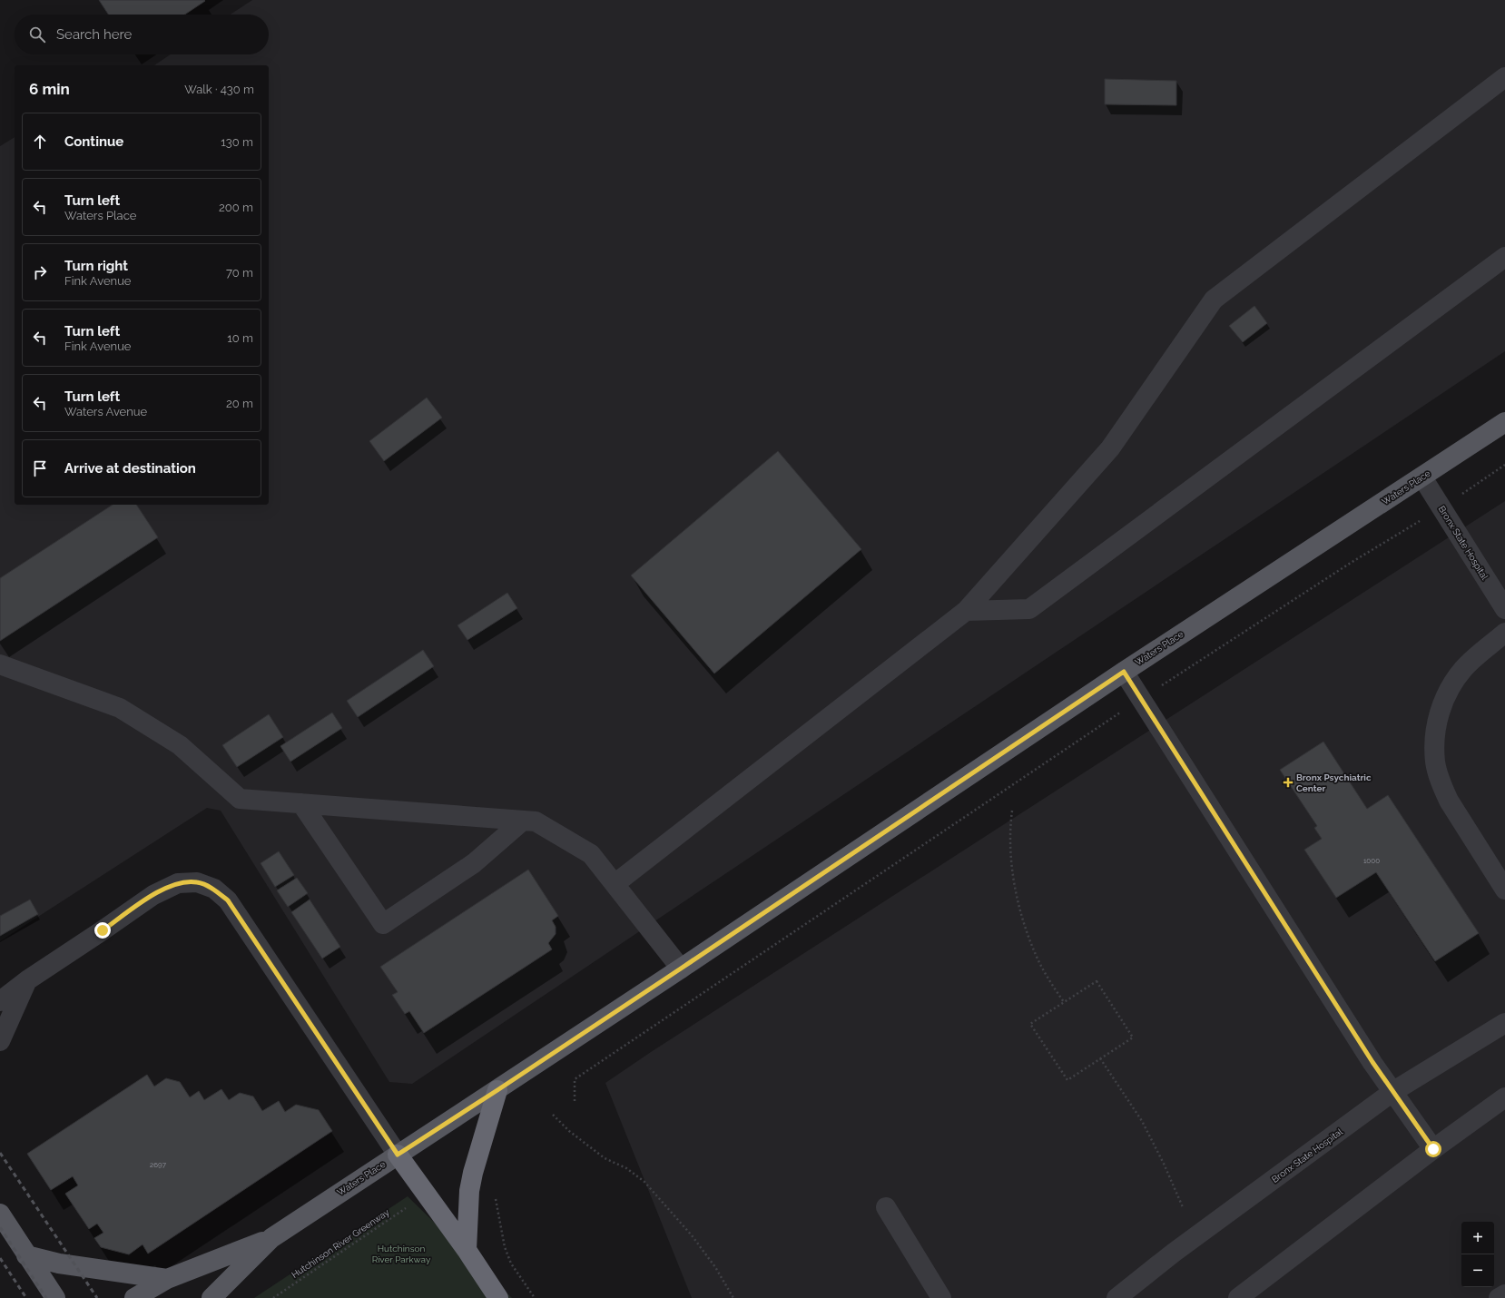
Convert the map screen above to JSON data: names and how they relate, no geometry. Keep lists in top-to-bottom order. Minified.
{"streets":{"main road":["Waters Place"],"street":["Bronx State Hospital"],"path":["Hutchinson River Greenway"]},"crossings":[["Waters Place","Bronx State Hospital"]],"parks":["Hutchinson River Parkway"],"places":{"health":["Bronx Psychiatric Center"]},"house_numbers":["1000","2697"],"page":{"search":"Search here","heading":["6 min","Walk · 430 m"],"list":[["Continue","130 m"],["Turn left","Waters Place","200 m"],["Turn right","Fink Avenue","70 m"],["Turn left","Fink Avenue","10 m"],["Turn left","Waters Avenue","20 m"],"Arrive at destination"],"map_buttons":["+","−"]}}
